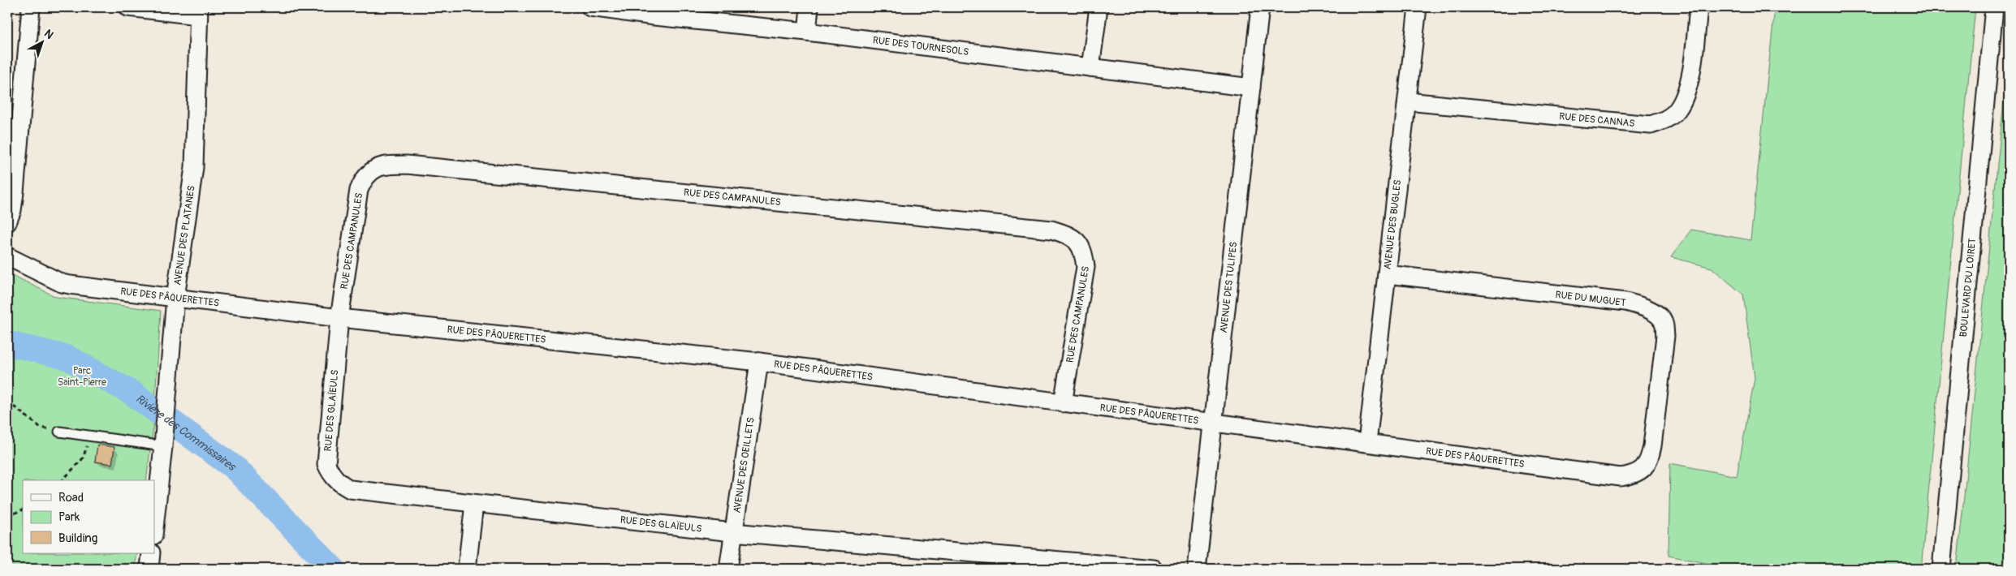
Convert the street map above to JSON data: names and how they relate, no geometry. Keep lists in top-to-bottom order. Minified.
{"streets":{"street":["RUE DES TOURNESOLS","RUE DES CANNAS","RUE DES CAMPANULES","AVENUE DES BUGLES","AVENUE DES PLATANES","AVENUE DES TULIPES","BOULEVARD DU LOIRET","RUE DES PÂQUERETTES","RUE DU MUGUET","RUE DES GLAÏEULS","AVENUE DES OEILLETS"]},"crossings":[["RUE DES TOURNESOLS","AVENUE DES TULIPES"],["RUE DES CANNAS","AVENUE DES BUGLES"],["RUE DES CAMPANULES","RUE DES PÂQUERETTES"],["RUE DES CAMPANULES","RUE DES GLAÏEULS"],["AVENUE DES BUGLES","RUE DES PÂQUERETTES"],["AVENUE DES BUGLES","RUE DU MUGUET"],["AVENUE DES PLATANES","RUE DES PÂQUERETTES"],["AVENUE DES TULIPES","RUE DES PÂQUERETTES"],["RUE DES PÂQUERETTES","RUE DU MUGUET"],["RUE DES PÂQUERETTES","RUE DES GLAÏEULS"],["RUE DES PÂQUERETTES","AVENUE DES OEILLETS"],["RUE DES GLAÏEULS","AVENUE DES OEILLETS"]],"water":["Rivière des Commissaires"],"parks":["Parc Saint-Pierre"],"legend":["Road","Park","Building"],"north":"top right"}
